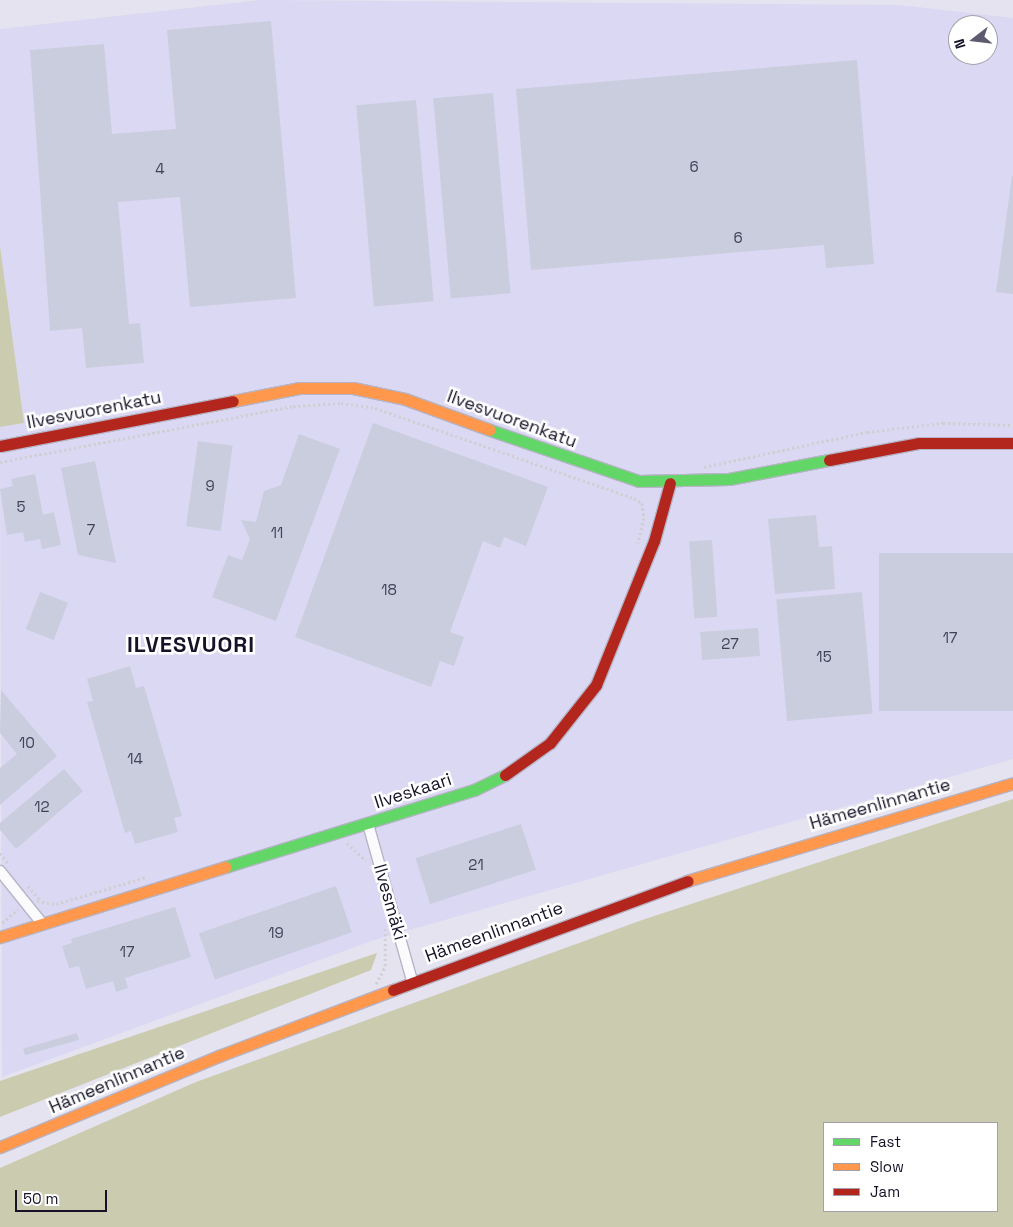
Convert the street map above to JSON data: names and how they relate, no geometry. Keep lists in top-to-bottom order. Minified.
{"streets":{"street":["Ilvesvuorenkatu","Ilveskaari","Hämeenlinnantie","Ilvesmäki"]},"crossings":[["Ilvesvuorenkatu","Ilveskaari"],["Ilveskaari","Ilvesmäki"],["Hämeenlinnantie","Ilvesmäki"]],"districts":["ILVESVUORI"],"house_numbers":["6","4","6","9","5","7","11","18","17","27","15","10","14","12","21","19","17"],"legend":["Fast","Slow","Jam"],"scale_bar":"50 m","north":"left"}
